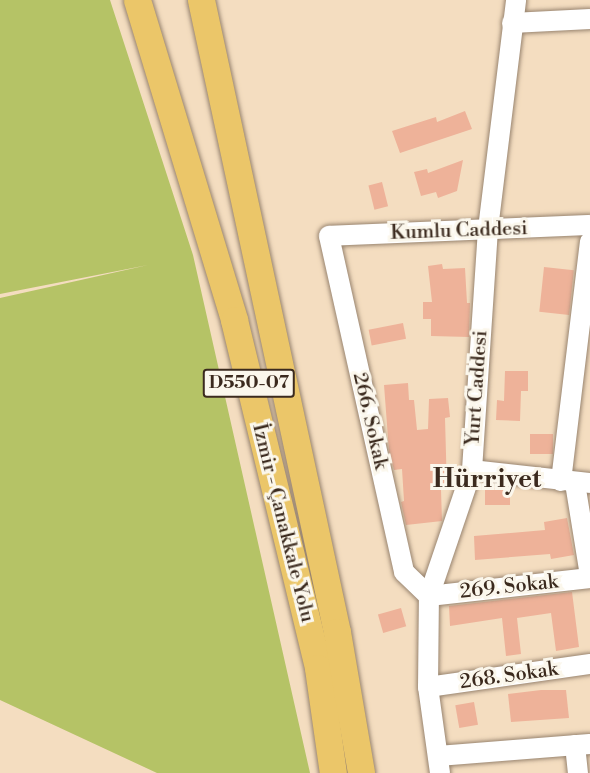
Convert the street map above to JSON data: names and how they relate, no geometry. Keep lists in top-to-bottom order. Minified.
{"streets":{"highway":["D550-07","İzmir - Çanakkale Yolu"],"street":["Kumlu Caddesi","Yurt Caddesi","266. Sokak","269. Sokak","268. Sokak"]},"crossings":[["Kumlu Caddesi","Yurt Caddesi"],["Kumlu Caddesi","266. Sokak"],["Yurt Caddesi","266. Sokak"],["Yurt Caddesi","269. Sokak"],["Yurt Caddesi","268. Sokak"],["266. Sokak","269. Sokak"]],"districts":["Hürriyet"]}
